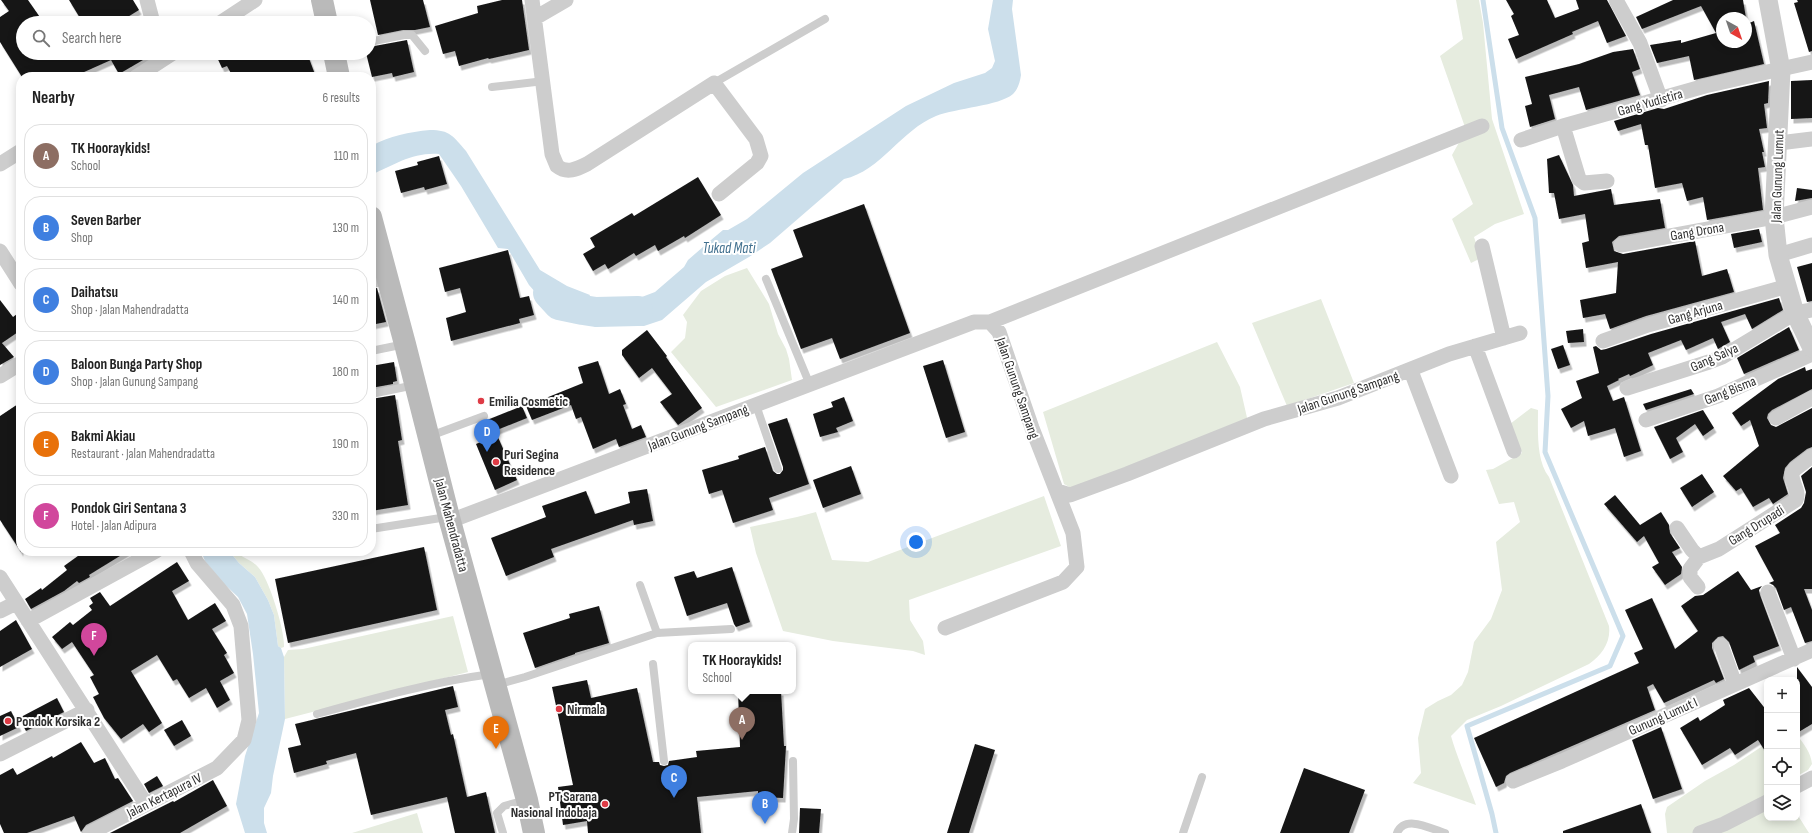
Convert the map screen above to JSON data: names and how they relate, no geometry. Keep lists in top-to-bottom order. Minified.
{"streets":{"main road":["Jalan Mahendradatta"],"street":["Gang Yudistira","Jalan Gunung Lumut","Gang Drona","Gang Arjuna","Gang Salya","Jalan Gunung Sampang","Gang Bisma","Gang Drupadi","Gunung Lumut I","Jalan Kertapura IV"]},"crossings":[["Gang Yudistira","Jalan Gunung Lumut"],["Jalan Gunung Lumut","Gang Drona"],["Jalan Gunung Lumut","Gang Arjuna"],["Jalan Gunung Lumut","Gang Salya"],["Jalan Gunung Sampang","Jalan Mahendradatta"]],"water":["Tukad Mati"],"places":["Emilia Cosmetic","Puri Segina Residence","Nirmala","Pondok Korsika 2","PT Sarana Nasional Indobaja"],"north":"bottom right","page":{"search":"Search here","heading":["Nearby","6 results"],"list":[{"mark":"A","name":"TK Hooraykids!","note":"School","value":"110 m"},{"mark":"B","name":"Seven Barber","note":"Shop","value":"130 m"},{"mark":"C","name":"Daihatsu","note":"Shop · Jalan Mahendradatta","value":"140 m"},{"mark":"D","name":"Baloon Bunga Party Shop","note":"Shop · Jalan Gunung Sampang","value":"180 m"},{"mark":"E","name":"Bakmi Akiau","note":"Restaurant · Jalan Mahendradatta","value":"190 m"},{"mark":"F","name":"Pondok Giri Sentana 3","note":"Hotel · Jalan Adipura","value":"330 m"}],"pins":["D","F","A","E","C","B"],"popup":["TK Hooraykids!","School"],"map_buttons":["+","−"]}}
